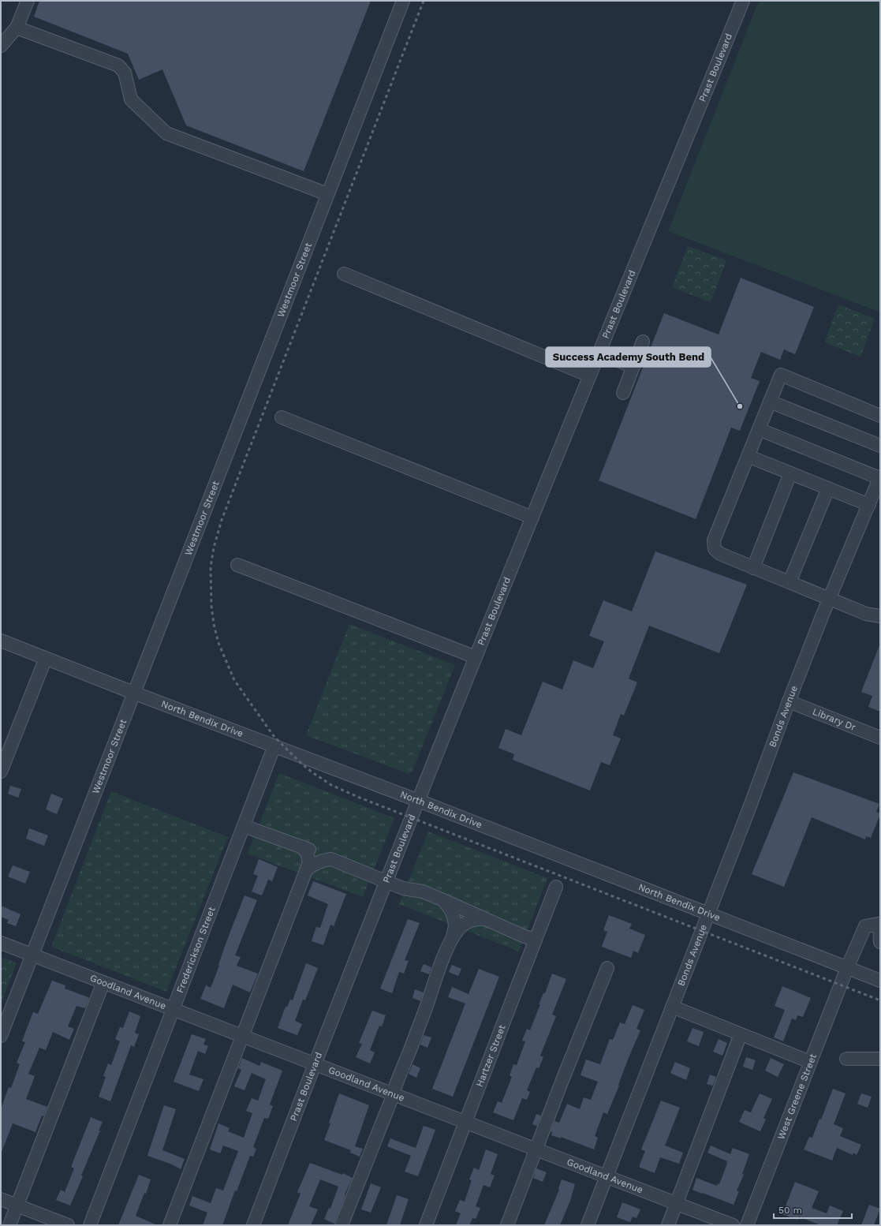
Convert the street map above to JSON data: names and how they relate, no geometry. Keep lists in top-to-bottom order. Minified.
{"streets":{"street":["Prast Boulevard","Westmoor Street","Bonds Avenue","North Bendix Drive","Library Dr","Frederickson Street","Goodland Avenue","Hartzer Street","West Greene Street"]},"crossings":[["Prast Boulevard","North Bendix Drive"],["Prast Boulevard","Goodland Avenue"],["Westmoor Street","North Bendix Drive"],["Westmoor Street","Goodland Avenue"],["Bonds Avenue","North Bendix Drive"],["Bonds Avenue","Library Dr"],["Bonds Avenue","Goodland Avenue"],["North Bendix Drive","Frederickson Street"],["North Bendix Drive","West Greene Street"],["Frederickson Street","Goodland Avenue"],["Goodland Avenue","Hartzer Street"]],"places":["Success Academy South Bend"],"scale_bar":"50 m"}
